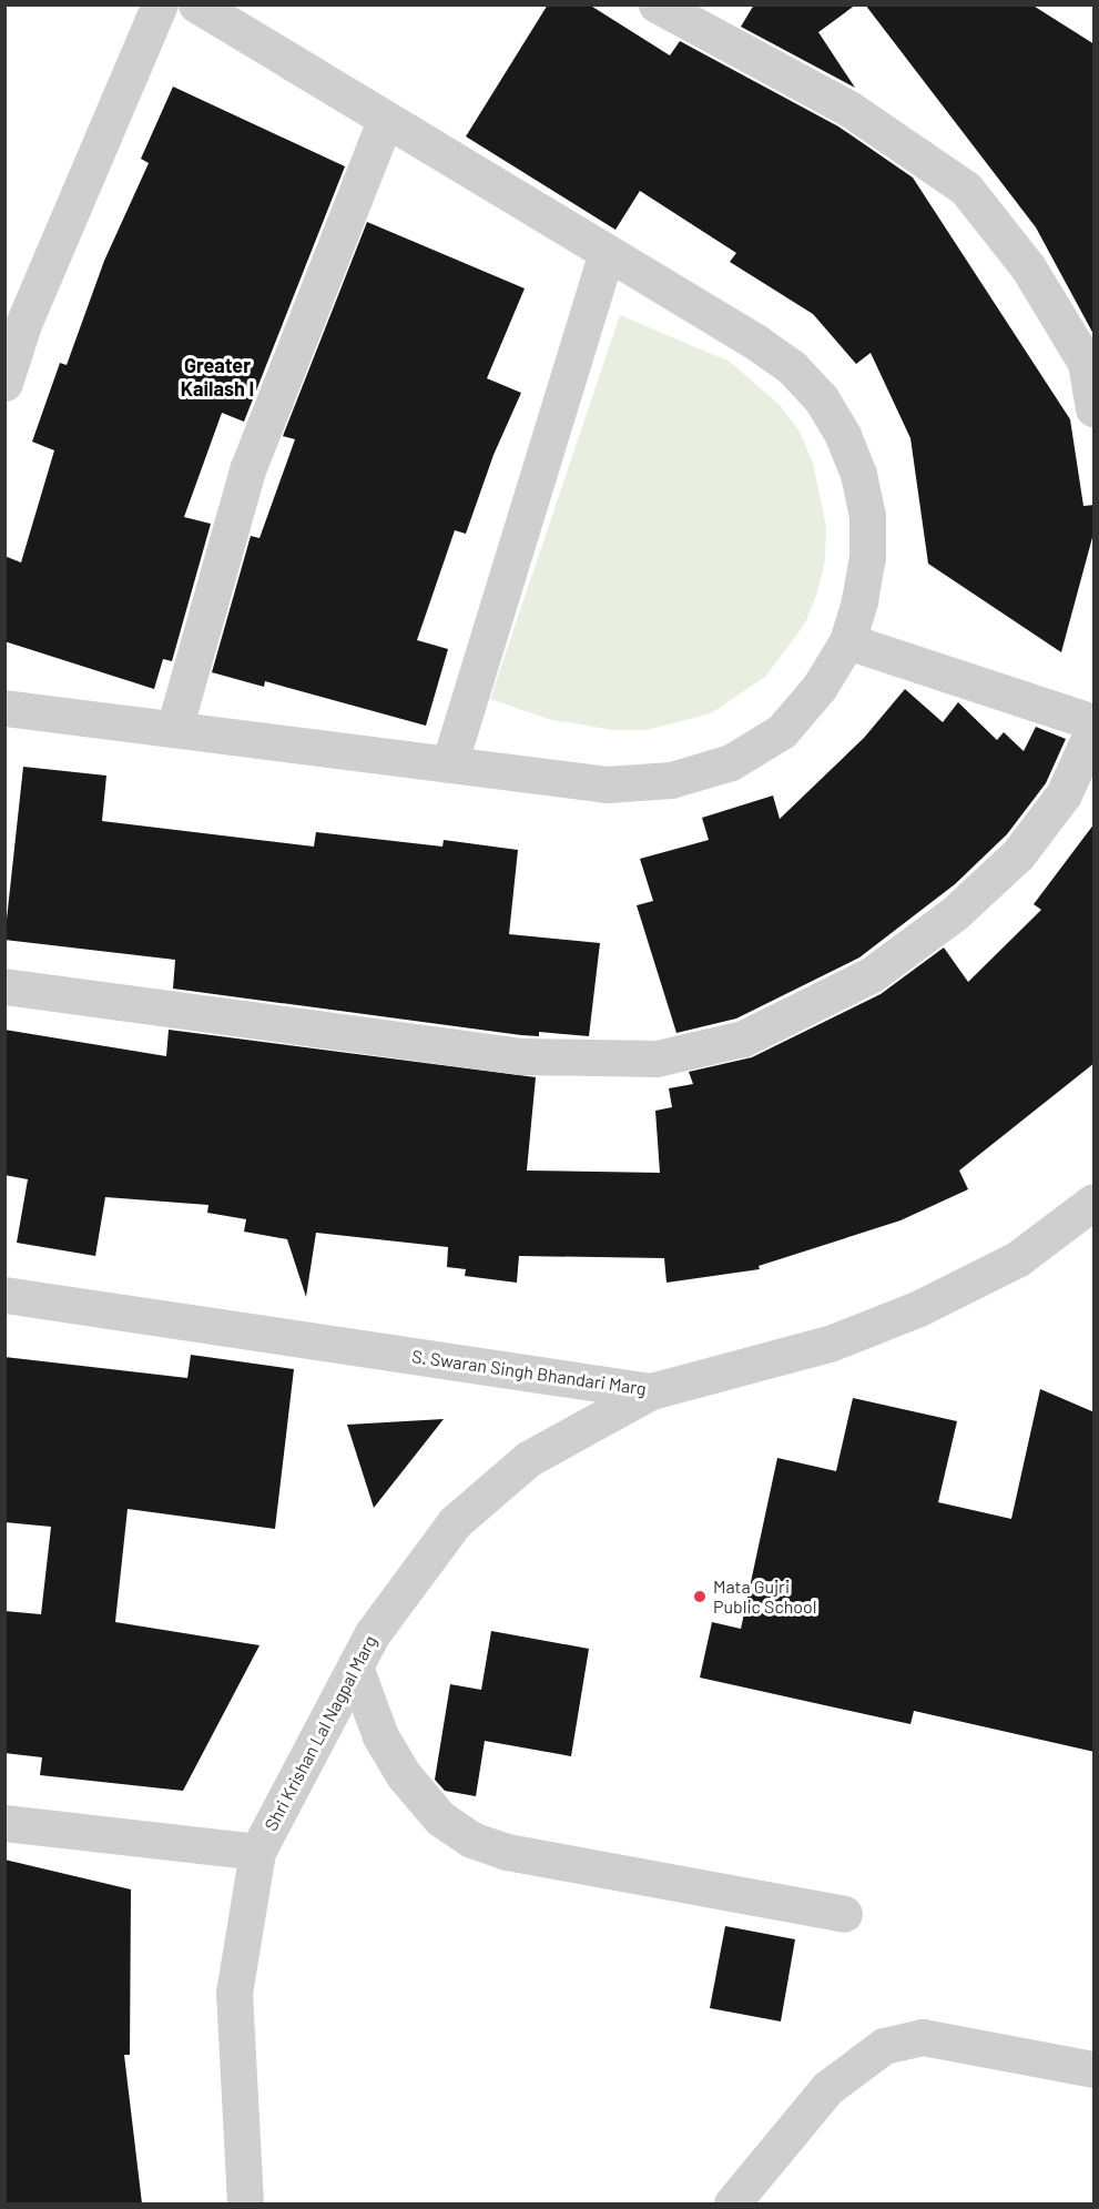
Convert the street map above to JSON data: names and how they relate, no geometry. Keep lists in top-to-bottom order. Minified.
{"streets":{"street":["S. Swaran Singh Bhandari Marg","Shri Krishan Lal Nagpal Marg"]},"crossings":[["S. Swaran Singh Bhandari Marg","Shri Krishan Lal Nagpal Marg"]],"districts":["Greater Kailash I"],"places":["Mata Gujri Public School"]}
